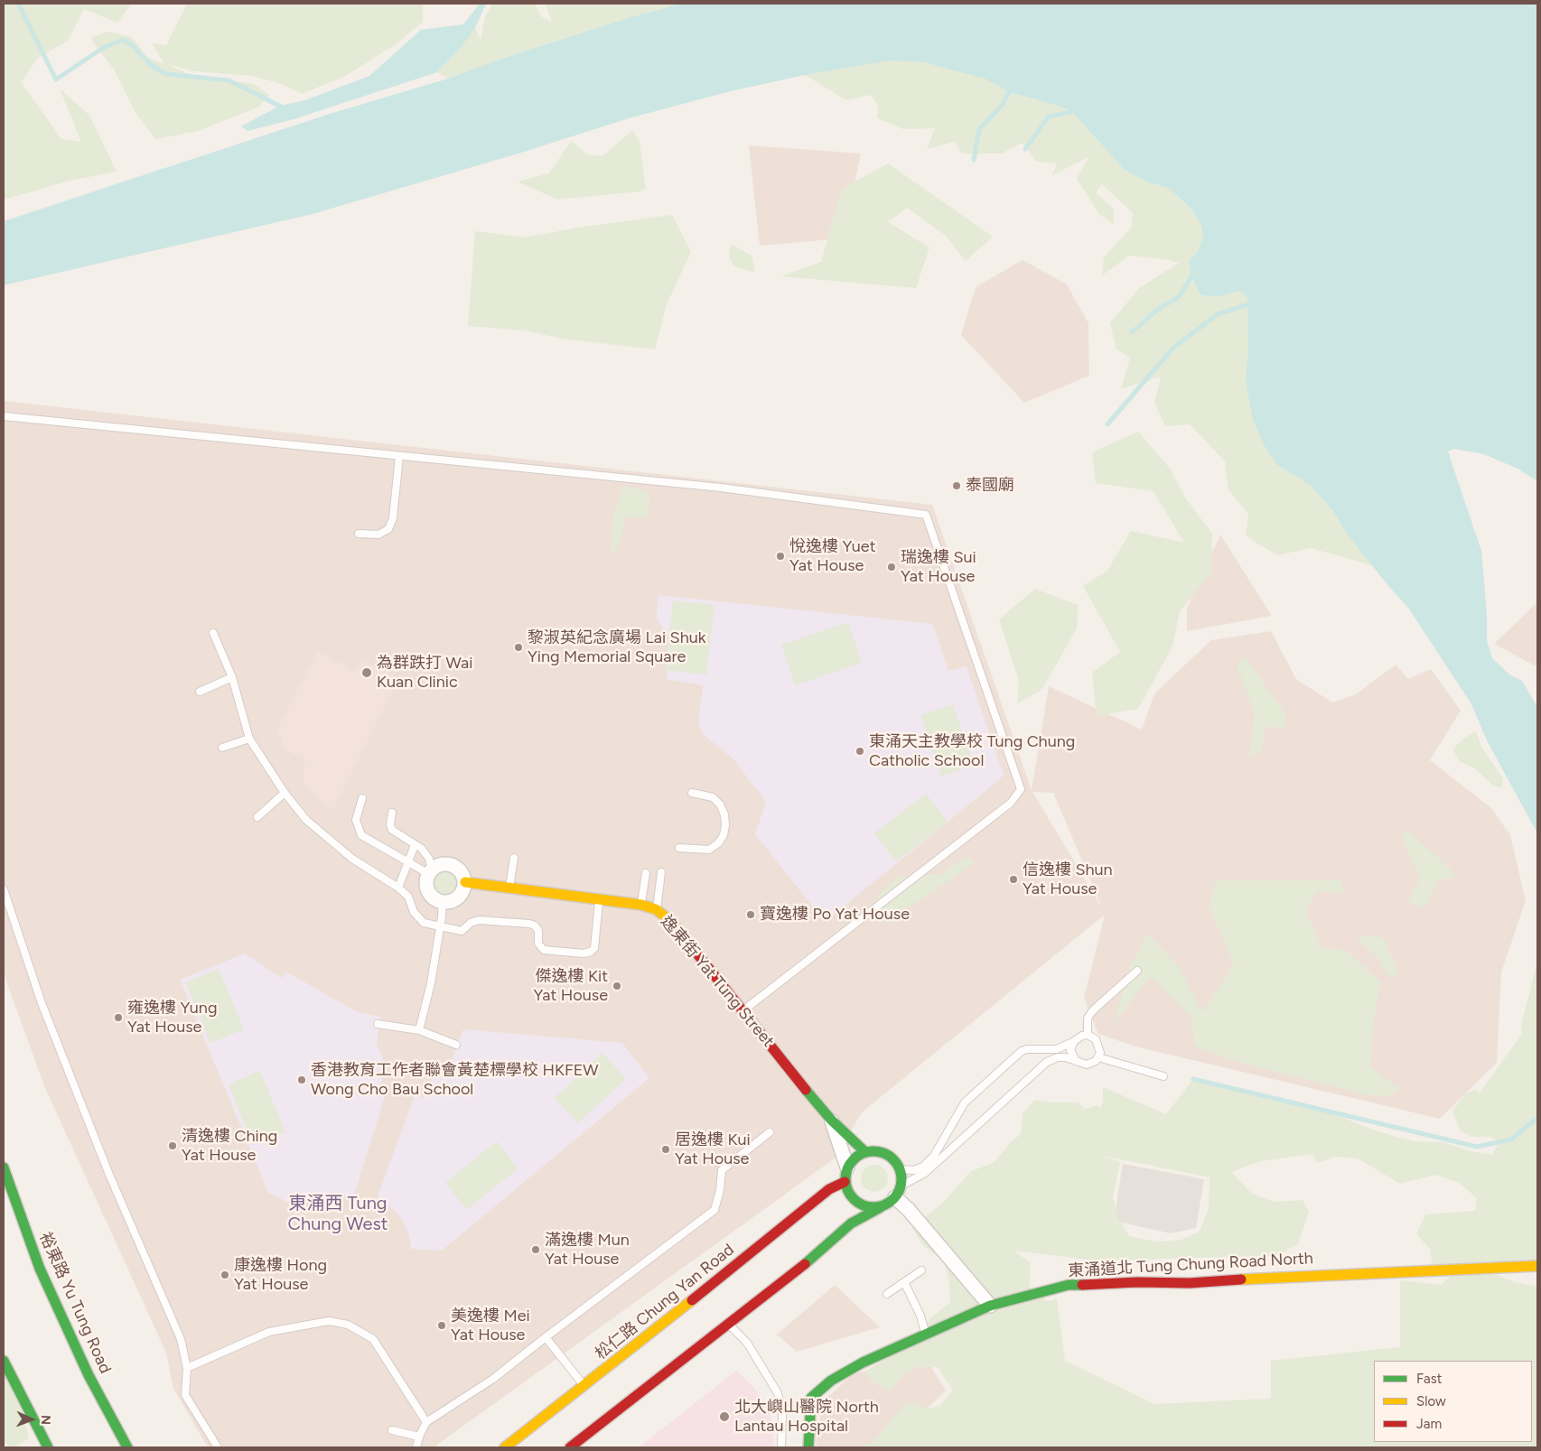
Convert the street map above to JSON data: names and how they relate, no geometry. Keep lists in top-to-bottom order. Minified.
{"streets":{"street":["逸東街 Yat Tung Street","東涌道北 Tung Chung Road North","松仁路 Chung Yan Road","裕東路 Yu Tung Road"]},"crossings":[["逸東街 Yat Tung Street","松仁路 Chung Yan Road"]],"districts":["東涌西 Tung Chung West"],"places":["泰國廟","悅逸樓 Yuet Yat House","瑞逸樓 Sui Yat House","黎淑英紀念廣場 Lai Shuk Ying Memorial Square","為群跌打 Wai Kuan Clinic","東涌天主教學校 Tung Chung Catholic School","信逸樓 Shun Yat House","寶逸樓 Po Yat House","傑逸樓 Kit Yat House","雍逸樓 Yung Yat House","香港教育工作者聯會黃楚標學校 HKFEW Wong Cho Bau School","清逸樓 Ching Yat House","居逸樓 Kui Yat House","滿逸樓 Mun Yat House","康逸樓 Hong Yat House","美逸樓 Mei Yat House","北大嶼山醫院 North Lantau Hospital"],"legend":["Fast","Slow","Jam"],"north":"right"}
